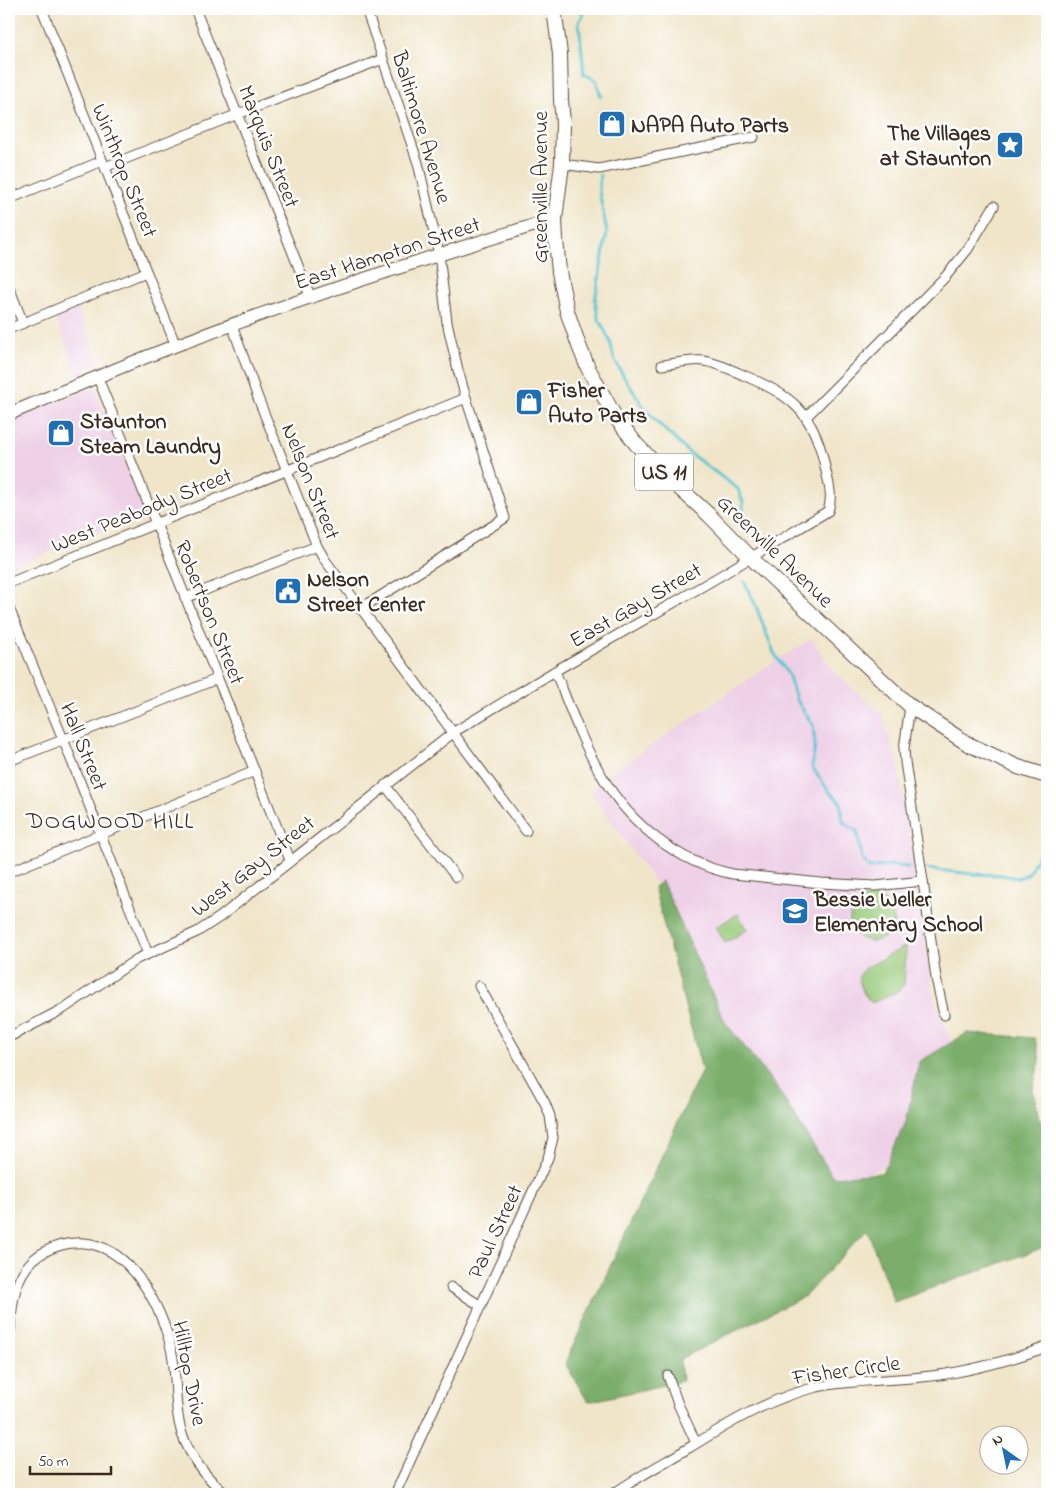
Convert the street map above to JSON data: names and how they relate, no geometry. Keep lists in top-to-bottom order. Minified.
{"streets":{"main road":["Greenville Avenue","US 11"],"street":["Baltimore Avenue","Marquis Street","Winthrop Street","East Hampton Street","Nelson Street","West Peabody Street","East Gay Street","Robertson Street","Hall Street","West Gay Street","Paul Street","Fisher Circle","Hilltop Drive"]},"crossings":[["Baltimore Avenue","East Hampton Street"],["Baltimore Avenue","Nelson Street"],["Baltimore Avenue","West Peabody Street"],["Marquis Street","East Hampton Street"],["Winthrop Street","East Hampton Street"],["Greenville Avenue","East Hampton Street"],["Greenville Avenue","East Gay Street"],["East Hampton Street","Nelson Street"],["East Hampton Street","Robertson Street"],["Nelson Street","West Peabody Street"],["Nelson Street","East Gay Street"],["Nelson Street","West Gay Street"],["West Peabody Street","Robertson Street"],["East Gay Street","West Gay Street"],["Robertson Street","West Gay Street"],["Hall Street","West Gay Street"]],"districts":["DOGWOOD HILL"],"places":{"shop":["NAPA Auto Parts","Fisher Auto Parts","Staunton Steam Laundry"],"place":["The Villages at Staunton"],"public building":["Nelson Street Center"],"school or university":["Bessie Weller Elementary School"]},"scale_bar":"50 m","north":"top left"}
